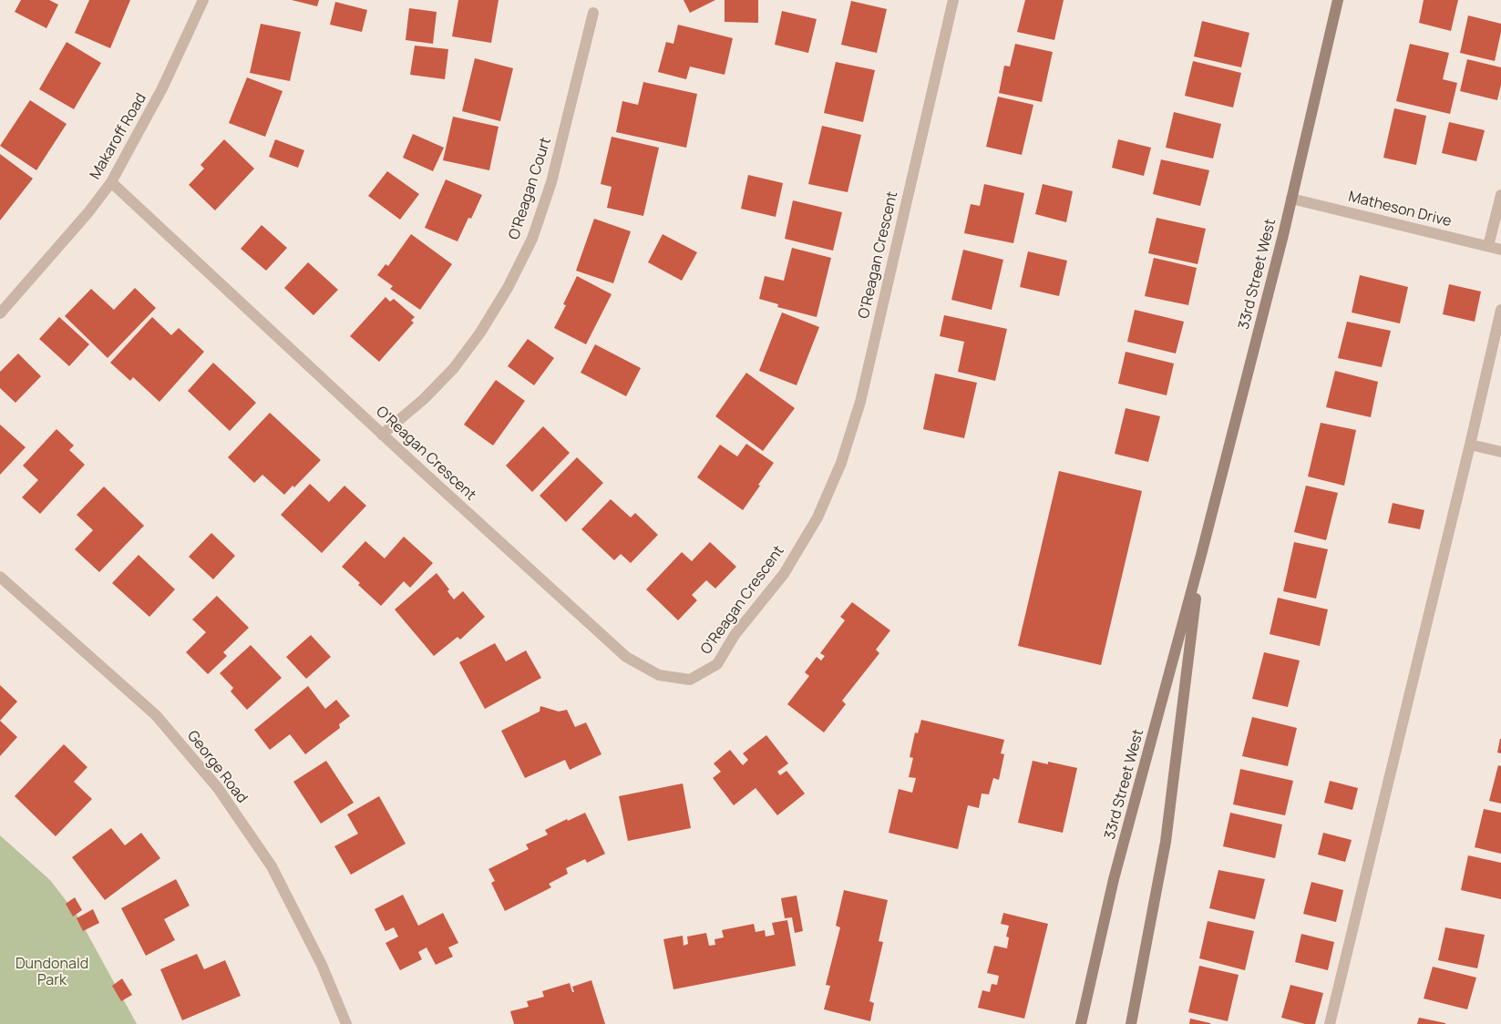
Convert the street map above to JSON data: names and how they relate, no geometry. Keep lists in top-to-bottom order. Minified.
{"streets":{"main road":["33rd Street West"],"street":["Makaroff Road","O'Reagan Court","Matheson Drive","O'Reagan Crescent","George Road"]},"crossings":[["Makaroff Road","O'Reagan Crescent"],["O'Reagan Court","O'Reagan Crescent"],["Matheson Drive","33rd Street West"]],"parks":["Dundonald Park"]}
